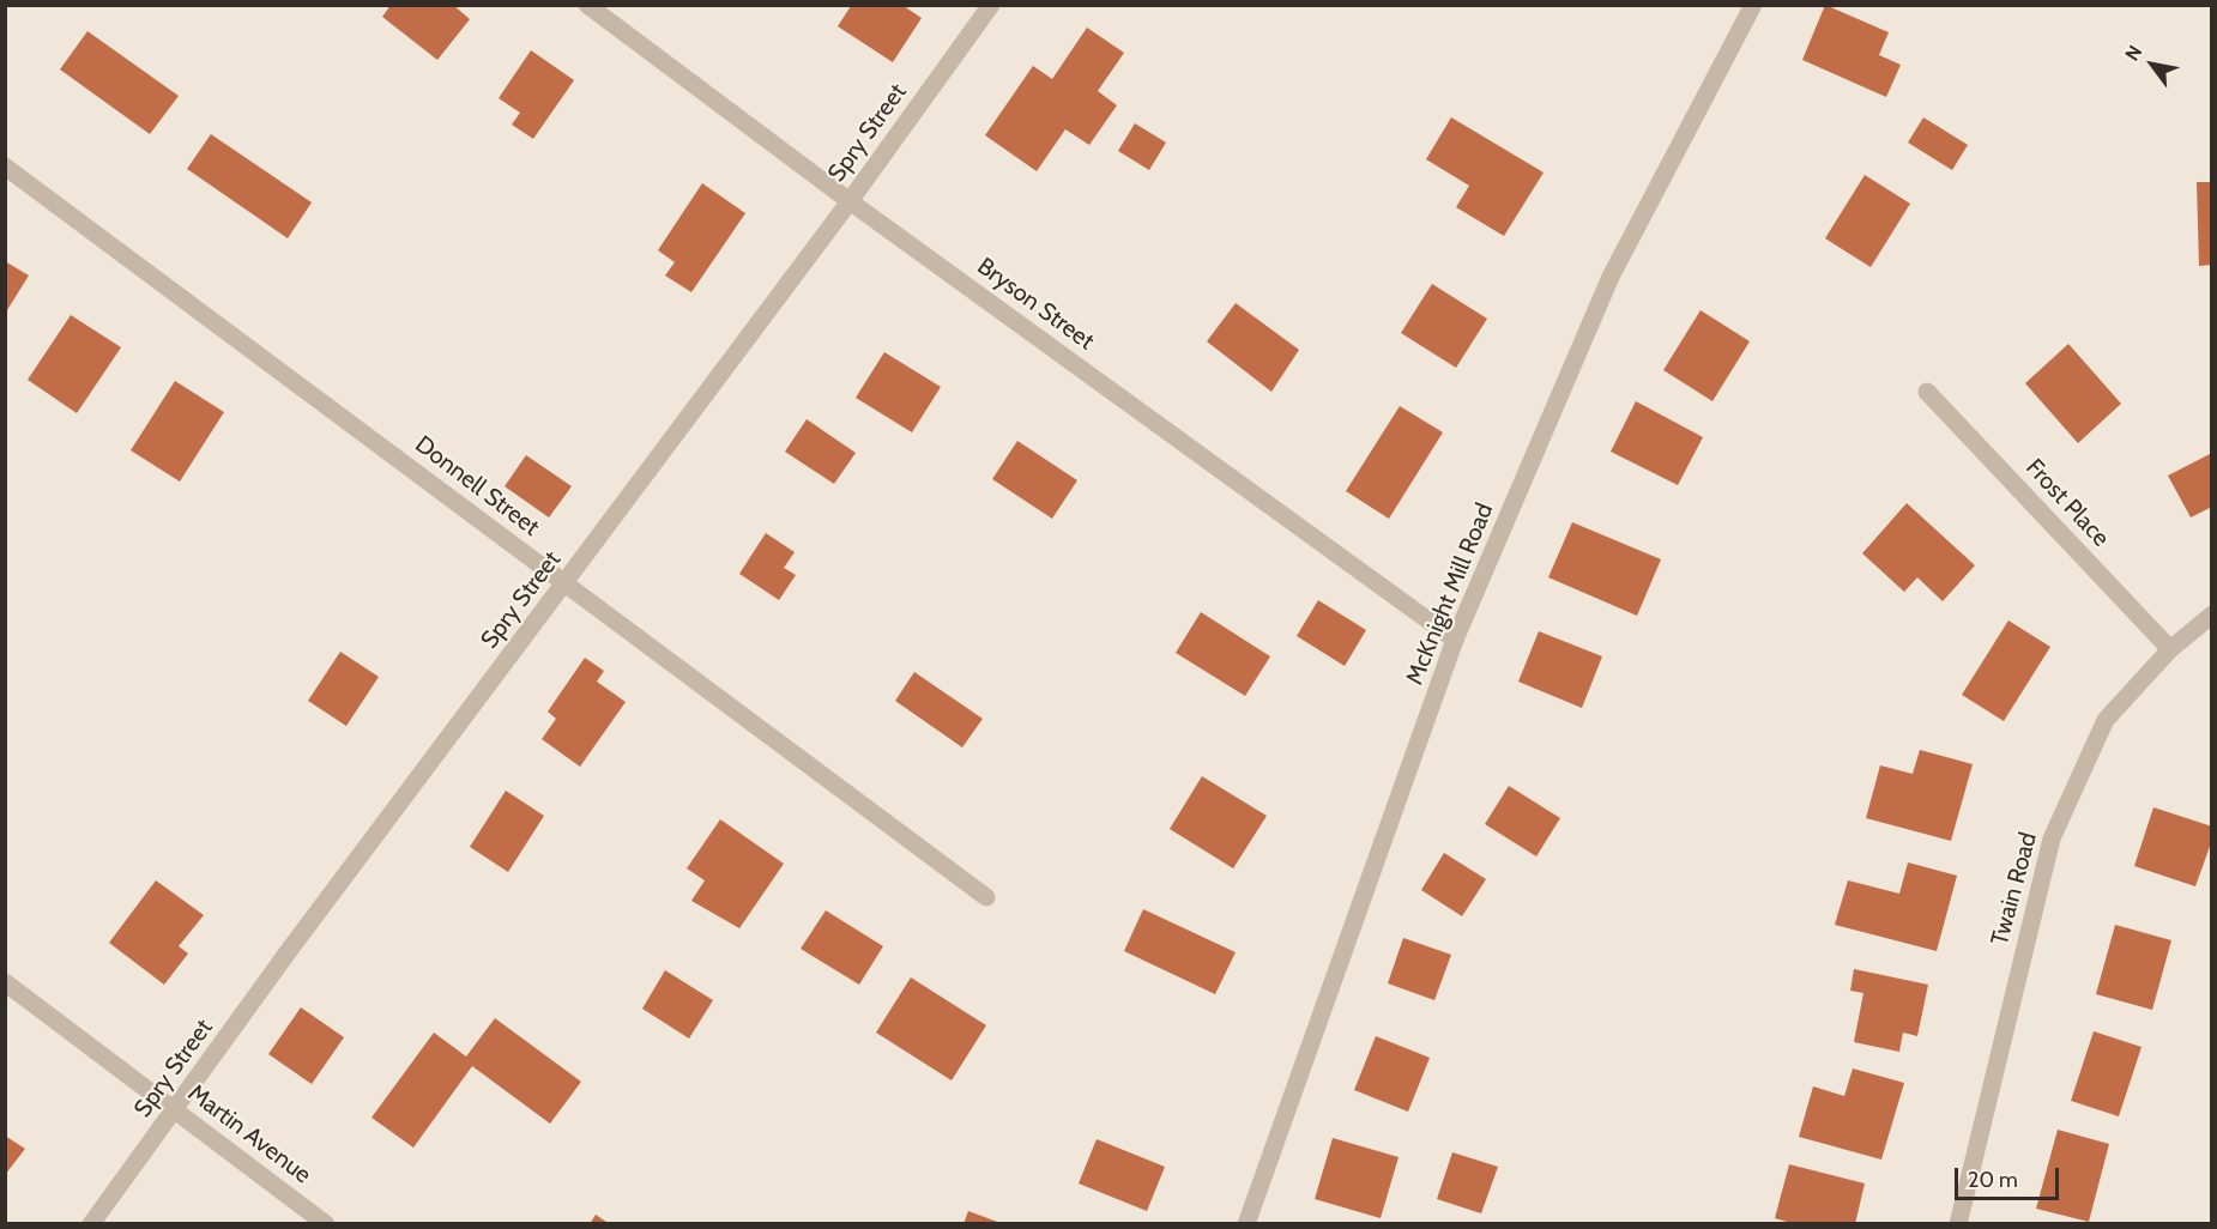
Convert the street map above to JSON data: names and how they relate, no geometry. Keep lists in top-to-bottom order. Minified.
{"streets":{"street":["Spry Street","Bryson Street","Donnell Street","Frost Place","McKnight Mill Road","Twain Road","Martin Avenue"]},"crossings":[["Spry Street","Bryson Street"],["Spry Street","Donnell Street"],["Spry Street","Martin Avenue"],["Bryson Street","McKnight Mill Road"],["Frost Place","Twain Road"]],"scale_bar":"20 m","north":"top left"}
